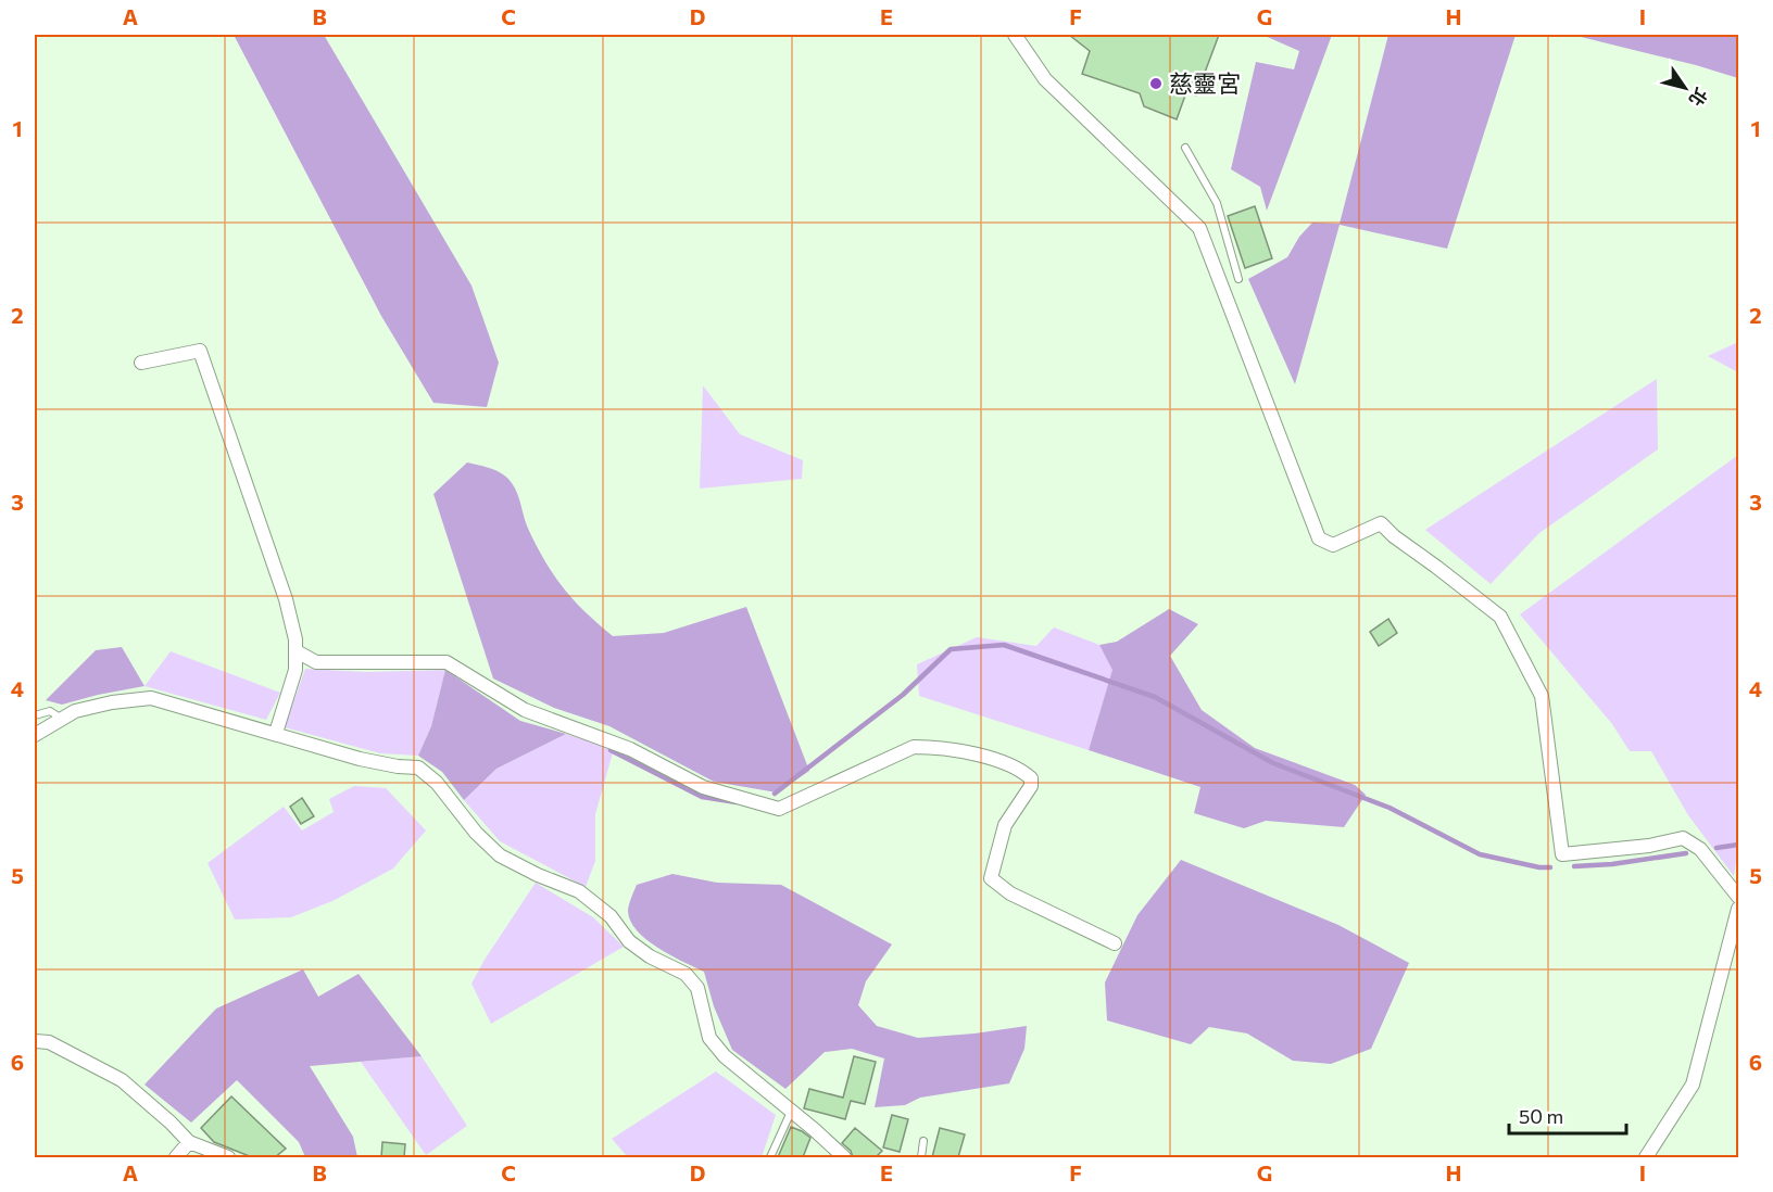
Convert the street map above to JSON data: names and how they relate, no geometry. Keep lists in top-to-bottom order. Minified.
{"places":["慈靈宮"],"scale_bar":"50 m","north":"bottom right","grid":{"columns":["A","B","C","D","E","F","G","H","I"],"rows":["1","2","3","4","5","6"]}}
